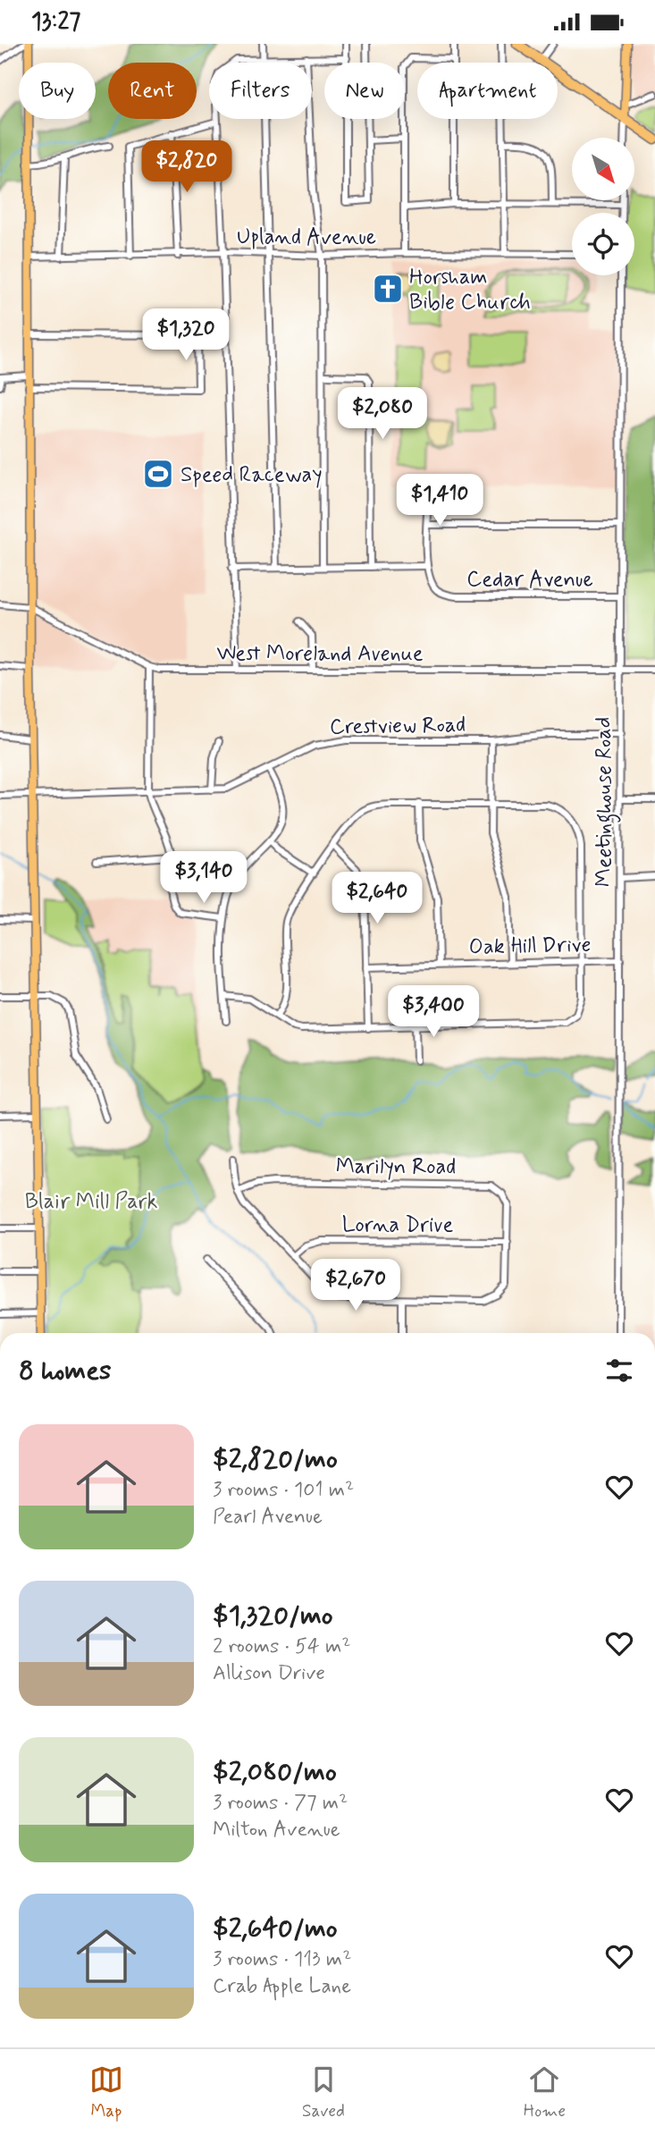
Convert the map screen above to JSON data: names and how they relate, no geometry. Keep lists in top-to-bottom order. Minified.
{"streets":{"street":["Upland Avenue","Cedar Avenue","West Moreland Avenue","Crestview Road","Meetinghouse Road","Oak Hill Drive","Marilyn Road","Lorna Drive"]},"crossings":[["Cedar Avenue","Meetinghouse Road"],["West Moreland Avenue","Meetinghouse Road"],["Crestview Road","Meetinghouse Road"],["Meetinghouse Road","Oak Hill Drive"],["Marilyn Road","Lorna Drive"]],"parks":["Blair Mill Park"],"places":{"church":["Horsham Bible Church"],"sports":["Speed Raceway"]},"north":"bottom right","page":{"status":"13:27","chip":["Buy","Rent","Filters","New","Apartment"],"price":["$2,820","$1,320","$2,080","$1,410","$3,140","$2,640","$3,400","$2,670"],"heading":"8 homes","list":[{"name":"$2,820/mo","note":"3 rooms · 101 m² · Pearl Avenue"},{"name":"$1,320/mo","note":"2 rooms · 54 m² · Allison Drive"},{"name":"$2,080/mo","note":"3 rooms · 77 m² · Milton Avenue"},{"name":"$2,640/mo","note":"3 rooms · 113 m² · Crab Apple Lane"}],"tabs":["Map","Saved","Home"]}}
